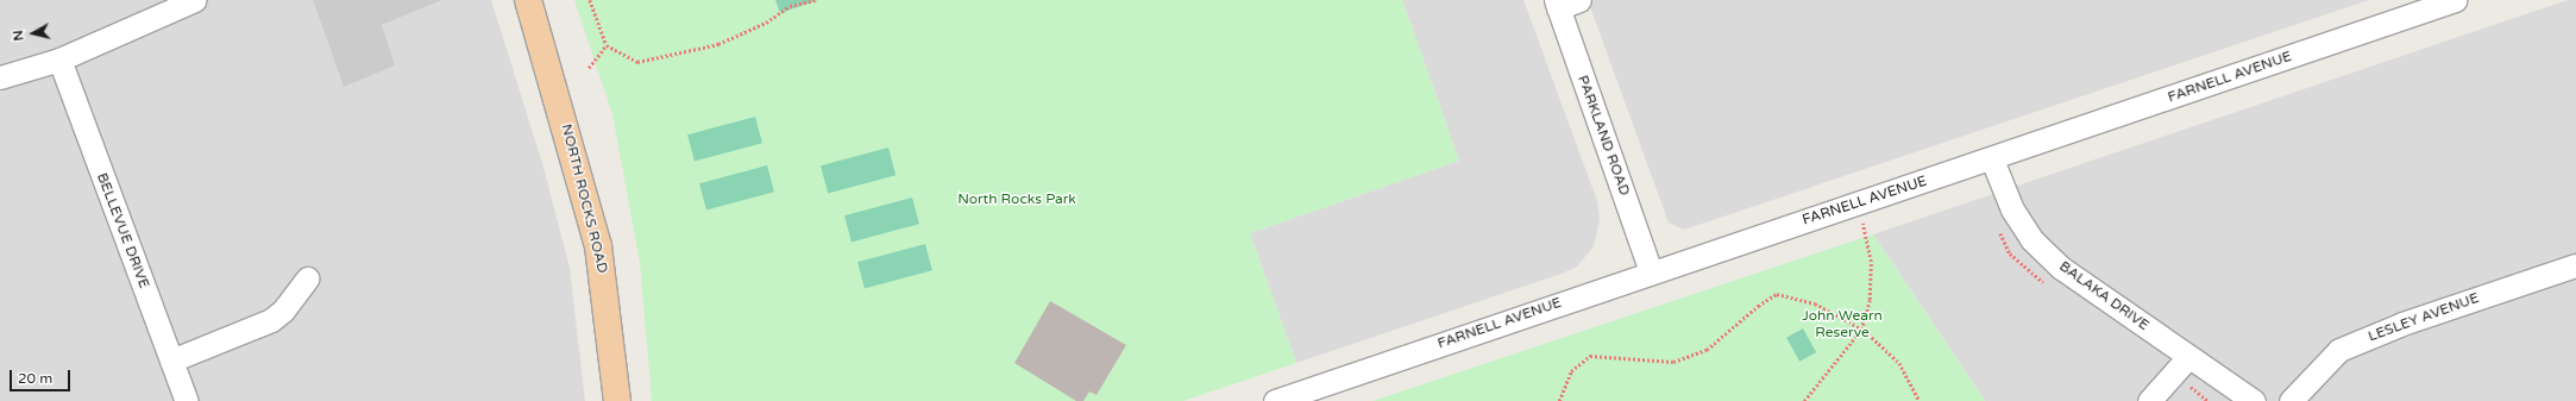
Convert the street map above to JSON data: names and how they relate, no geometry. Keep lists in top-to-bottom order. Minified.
{"streets":{"main road":["NORTH ROCKS ROAD"],"street":["FARNELL AVENUE","PARKLAND ROAD","BELLEVUE DRIVE","BALAKA DRIVE","LESLEY AVENUE"]},"crossings":[["FARNELL AVENUE","PARKLAND ROAD"],["FARNELL AVENUE","BALAKA DRIVE"]],"parks":["North Rocks Park","John Wearn Reserve"],"scale_bar":"20 m","north":"left"}
